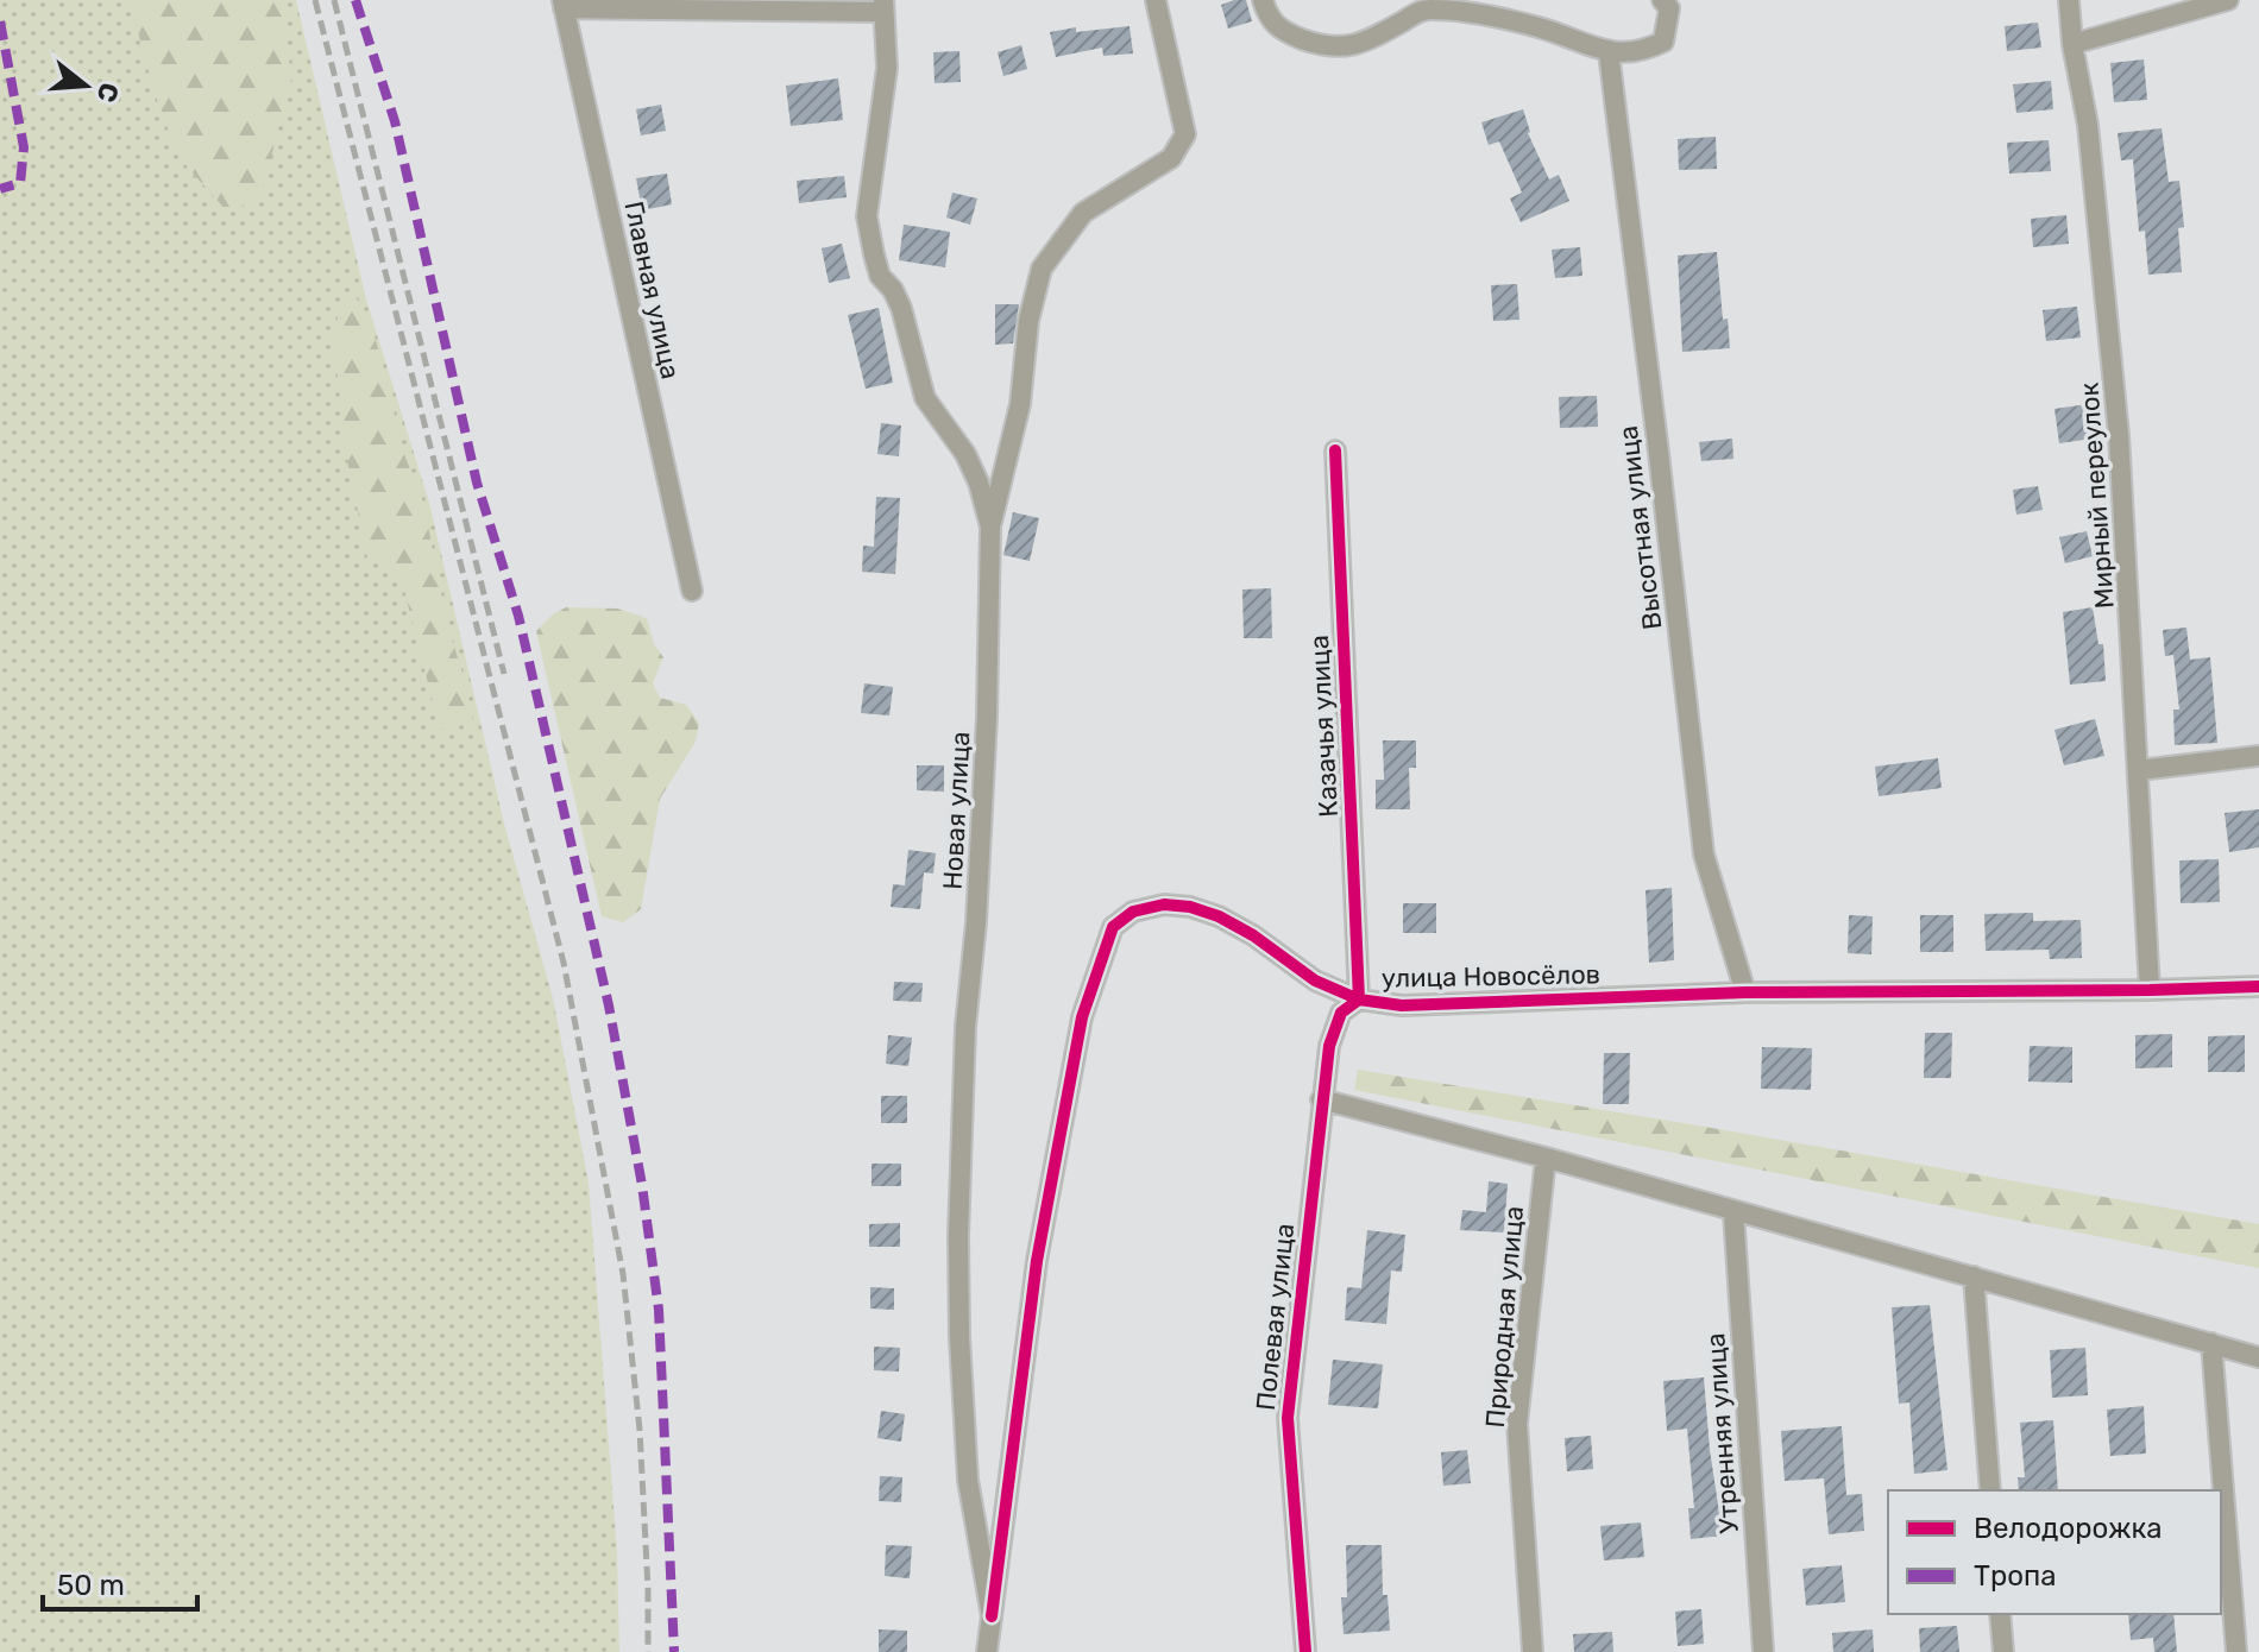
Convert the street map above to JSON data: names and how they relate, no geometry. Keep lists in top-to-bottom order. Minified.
{"streets":{"street":["Главная улица","Мирный переулок","Высотная улица","Казачья улица","Новая улица","улица Новосёлов","Полевая улица","Природная улица","Утренняя улица"]},"crossings":[["Мирный переулок","улица Новосёлов"],["Высотная улица","улица Новосёлов"],["Казачья улица","улица Новосёлов"],["Казачья улица","Полевая улица"],["Новая улица","улица Новосёлов"],["улица Новосёлов","Полевая улица"]],"legend":["Велодорожка","Тропа"],"scale_bar":"50 m","north":"right"}
